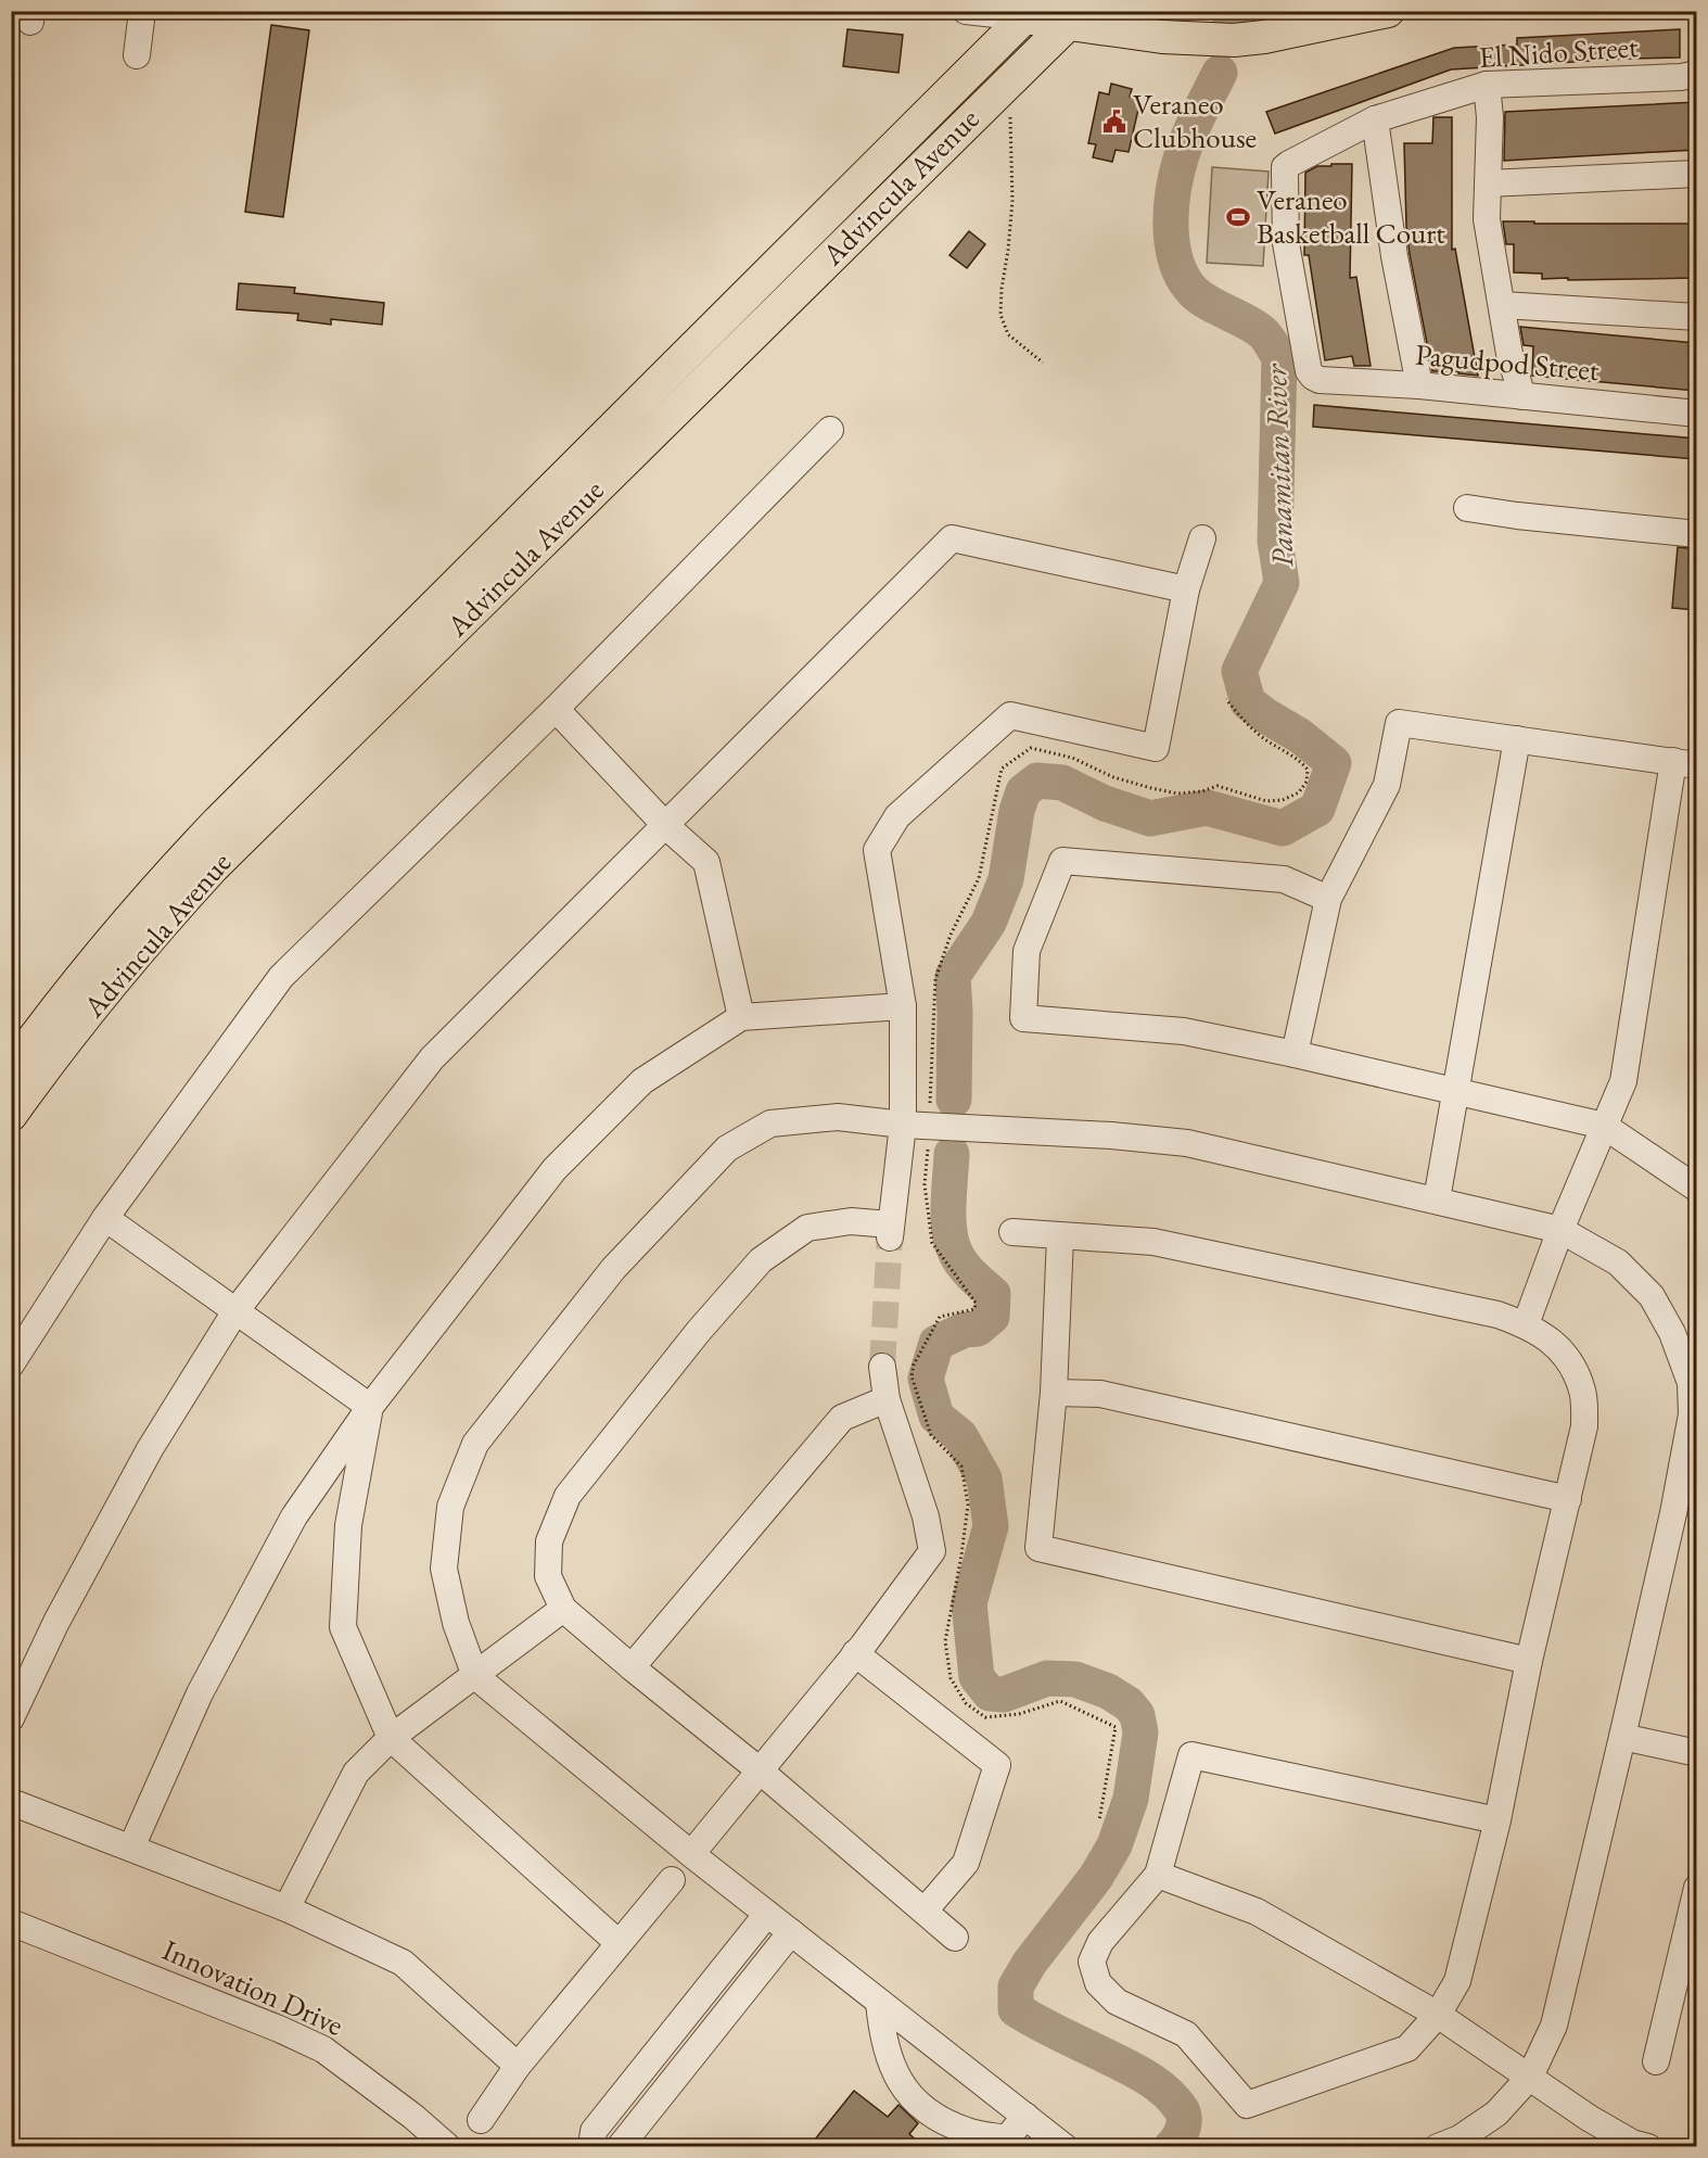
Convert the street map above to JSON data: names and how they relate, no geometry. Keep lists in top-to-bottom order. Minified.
{"streets":{"main road":["Advincula Avenue"],"street":["El Nido Street","Pagudpod Street","Innovation Drive"]},"crossings":[["El Nido Street","Pagudpod Street"]],"water":["Panamitan River"],"places":{"public building":["Veraneo Clubhouse"],"sports":["Veraneo Basketball Court"]}}
